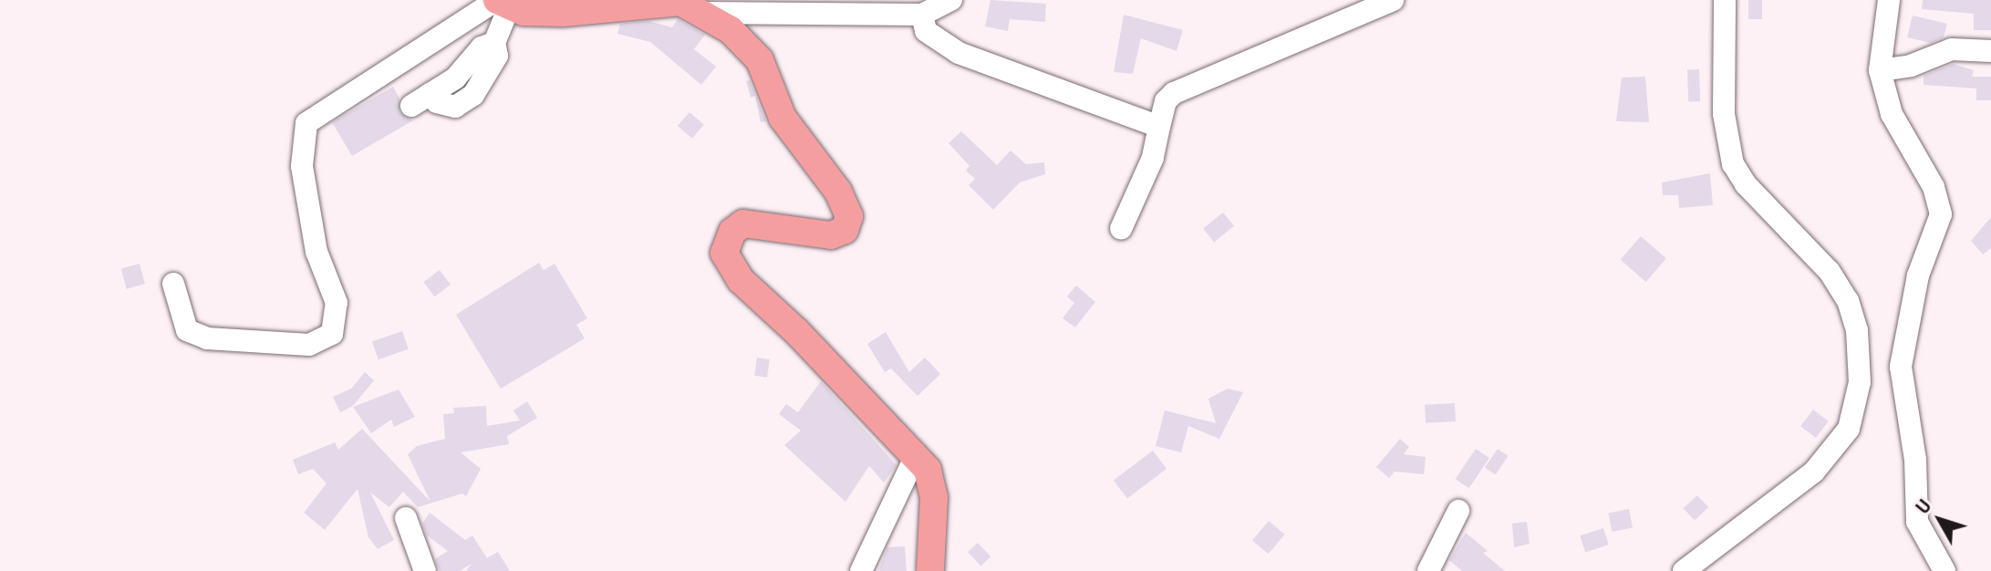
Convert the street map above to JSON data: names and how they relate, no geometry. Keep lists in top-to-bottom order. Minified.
{"north":"top left"}
